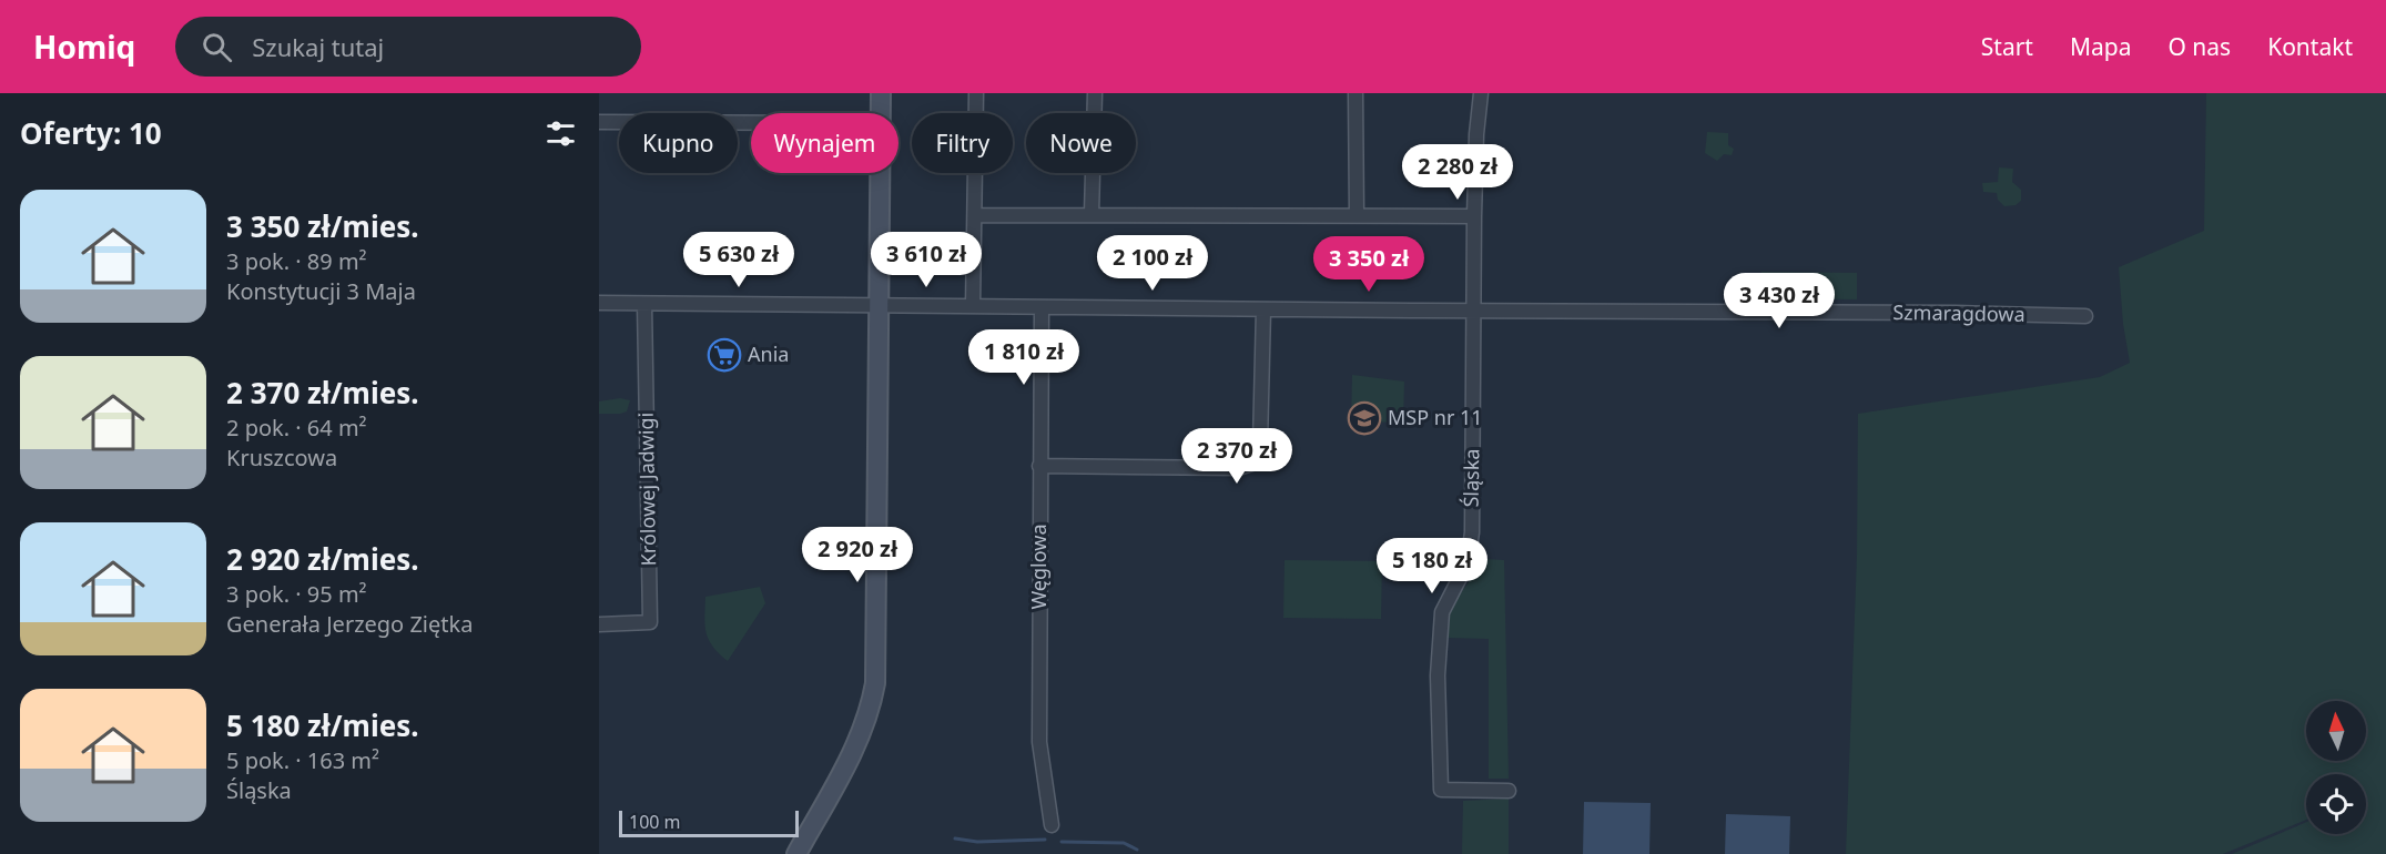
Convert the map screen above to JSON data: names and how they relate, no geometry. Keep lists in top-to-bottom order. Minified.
{"streets":{"street":["Szmaragdowa","Śląska","Królowej Jadwigi","Węglowa"]},"crossings":[["Szmaragdowa","Śląska"],["Szmaragdowa","Królowej Jadwigi"],["Szmaragdowa","Węglowa"]],"places":{"supermarket":["Ania"],"school or university":["MSP nr 11"]},"scale_bar":"100 m","north":"top","page":{"header":"Homiq","search":"Szukaj tutaj","nav":["Start","Mapa","O nas","Kontakt"],"heading":"Oferty: 10","chip":["Kupno","Wynajem","Filtry","Nowe"],"price":["2 280 zł","5 630 zł","3 610 zł","2 100 zł","3 350 zł","3 430 zł","1 810 zł","2 370 zł","2 920 zł","5 180 zł"],"list":[{"name":"3 350 zł/mies.","note":"3 pok. · 89 m² · Konstytucji 3 Maja"},{"name":"2 370 zł/mies.","note":"2 pok. · 64 m² · Kruszcowa"},{"name":"2 920 zł/mies.","note":"3 pok. · 95 m² · Generała Jerzego Ziętka"},{"name":"5 180 zł/mies.","note":"5 pok. · 163 m² · Śląska"}],"scale":"100 m"}}
